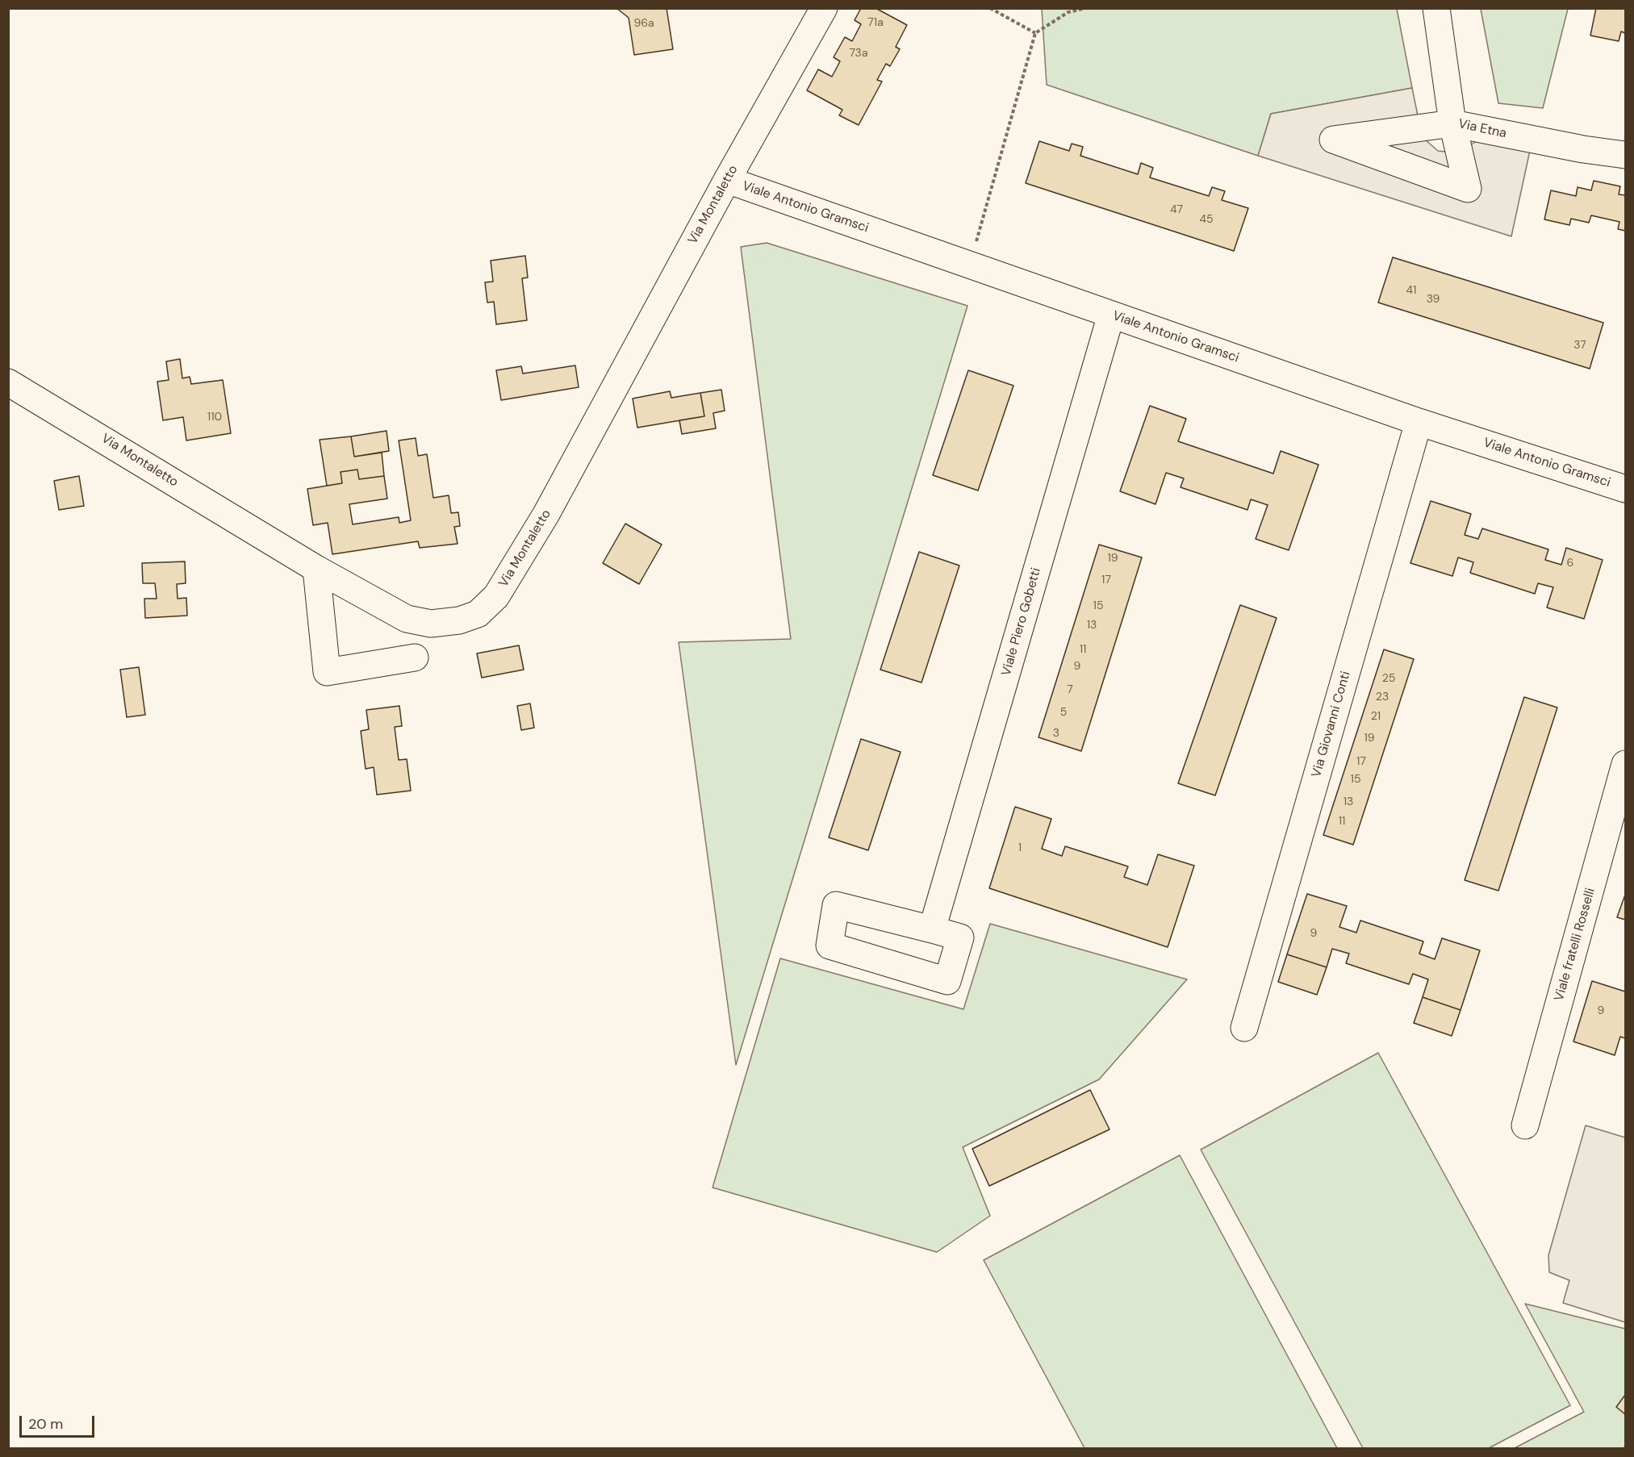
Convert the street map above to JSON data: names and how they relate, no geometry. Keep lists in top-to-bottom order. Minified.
{"streets":{"street":["Via Etna","Via Montaletto","Viale Antonio Gramsci","Viale Piero Gobetti","Via Giovanni Conti","Viale fratelli Rosselli"]},"crossings":[["Via Montaletto","Viale Antonio Gramsci"],["Viale Antonio Gramsci","Viale Piero Gobetti"],["Viale Antonio Gramsci","Via Giovanni Conti"]],"house_numbers":["71a","96a","73a","47","45","41","39","37","110","19","6","17","15","13","11","9","25","7","23","5","21","3","19","17","15","13","11","1","9","9"],"scale_bar":"20 m"}
